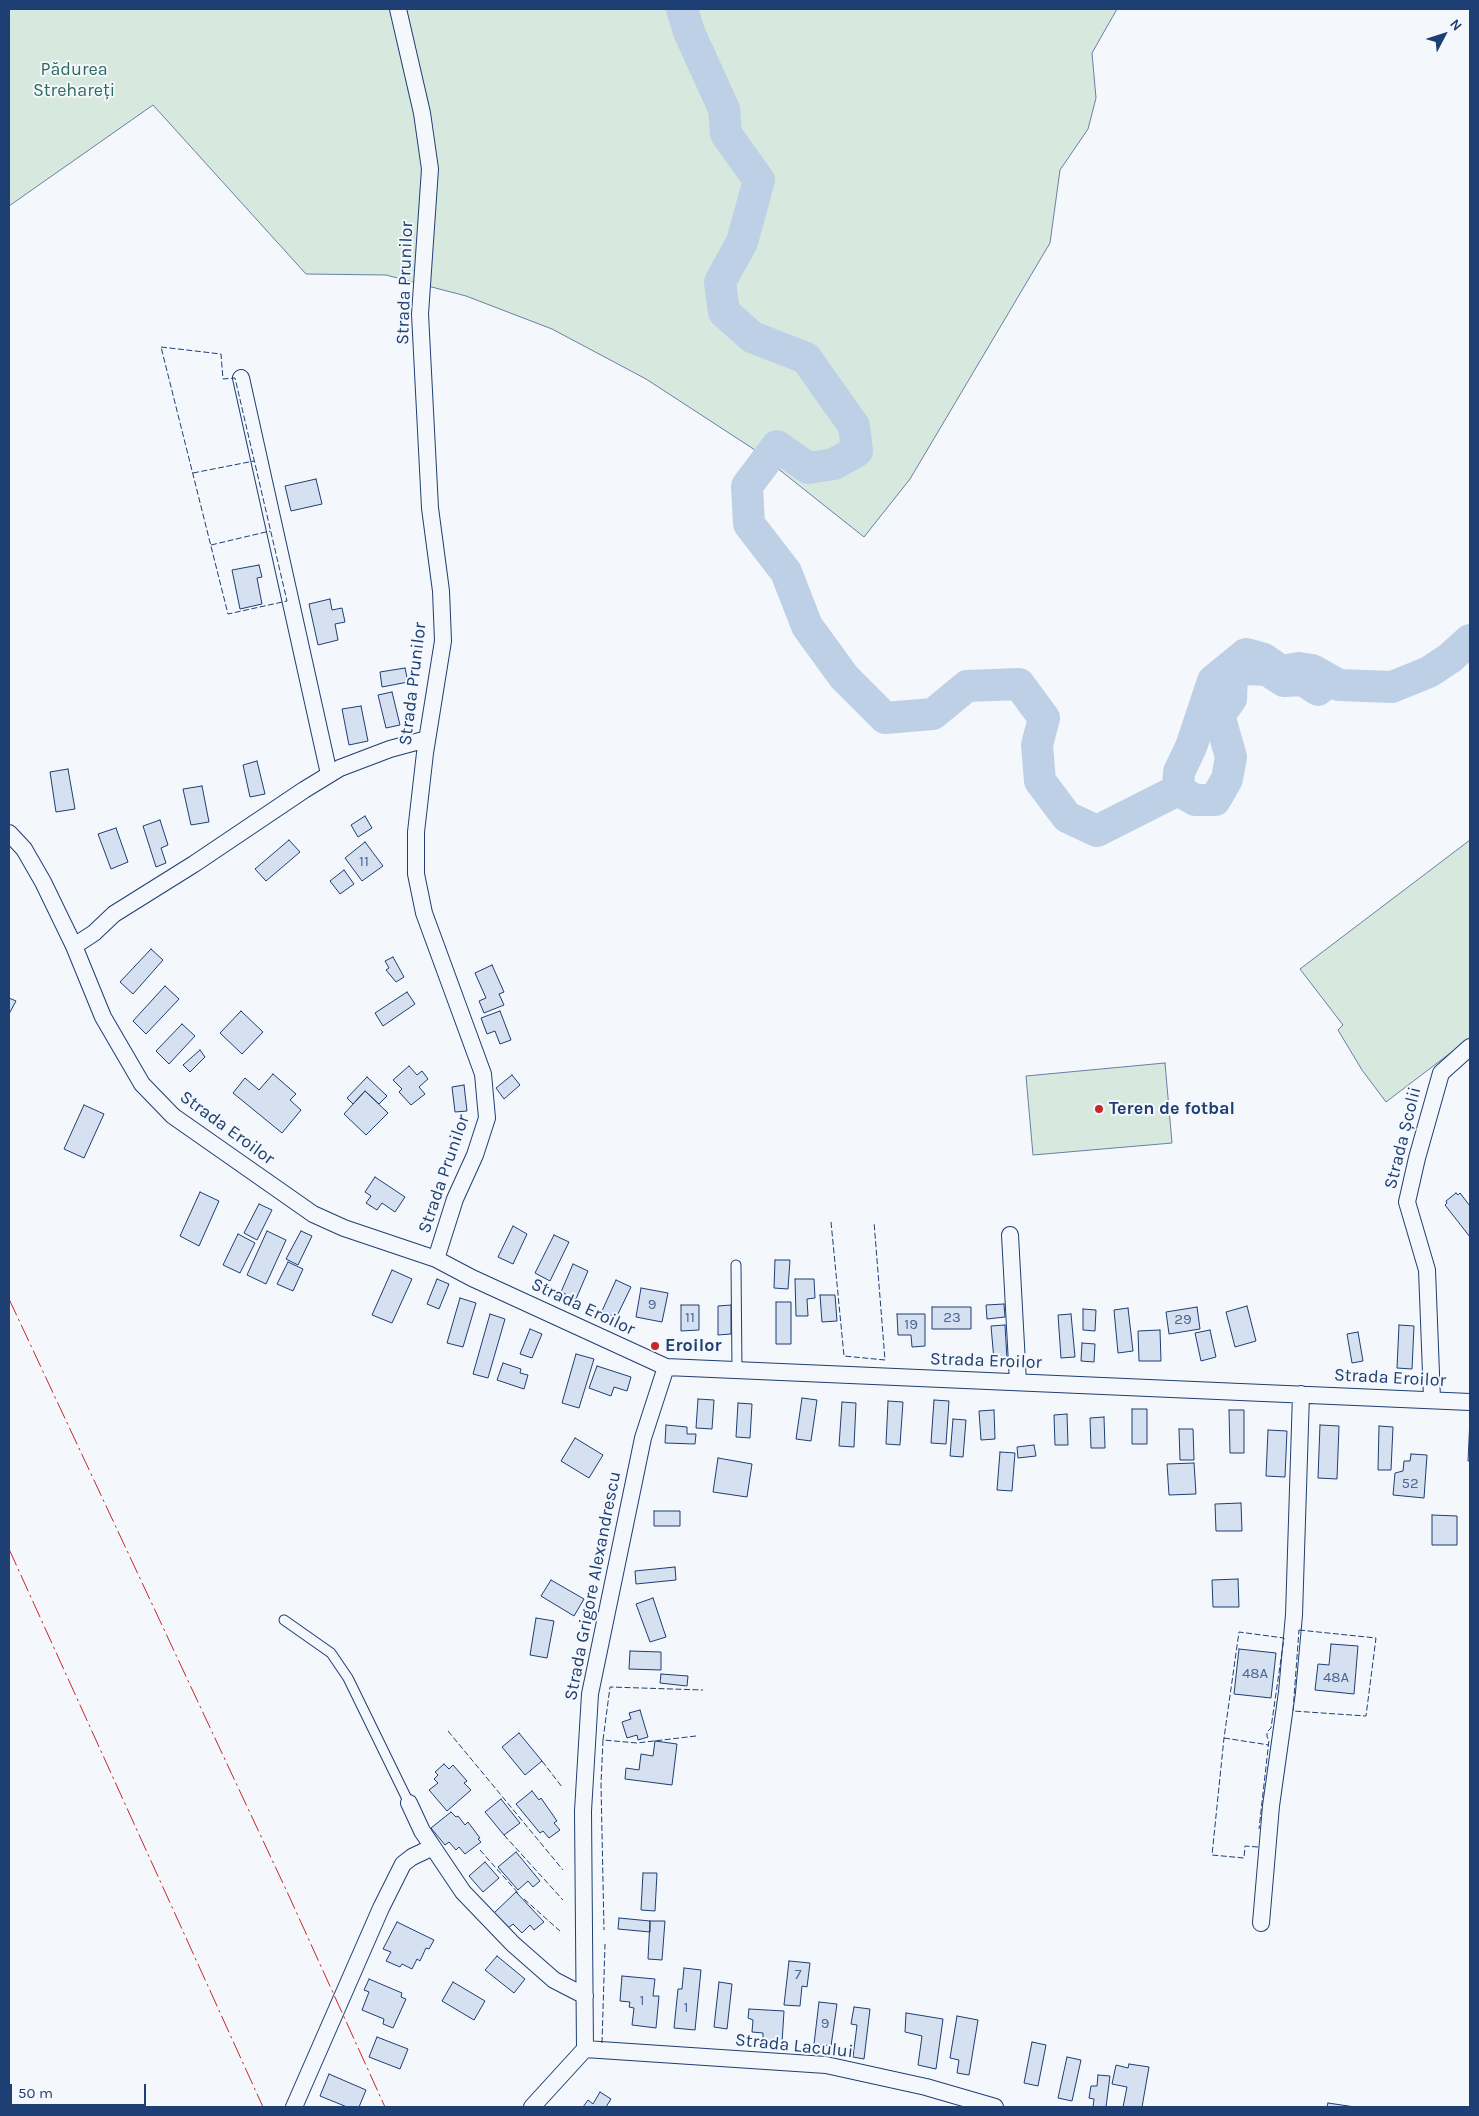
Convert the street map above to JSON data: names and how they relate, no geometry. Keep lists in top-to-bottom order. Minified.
{"streets":{"street":["Strada Prunilor","Strada Eroilor","Strada Școlii","Strada Grigore Alexandrescu","Strada Lacului"]},"crossings":[["Strada Prunilor","Strada Eroilor"],["Strada Eroilor","Strada Școlii"],["Strada Eroilor","Strada Grigore Alexandrescu"],["Strada Grigore Alexandrescu","Strada Lacului"]],"parks":["Pădurea Strehareți"],"places":["Teren de fotbal","Eroilor"],"house_numbers":["11","9","11","23","29","19","52","48A","48A","7","1","1","9"],"scale_bar":"50 m","north":"top right"}
